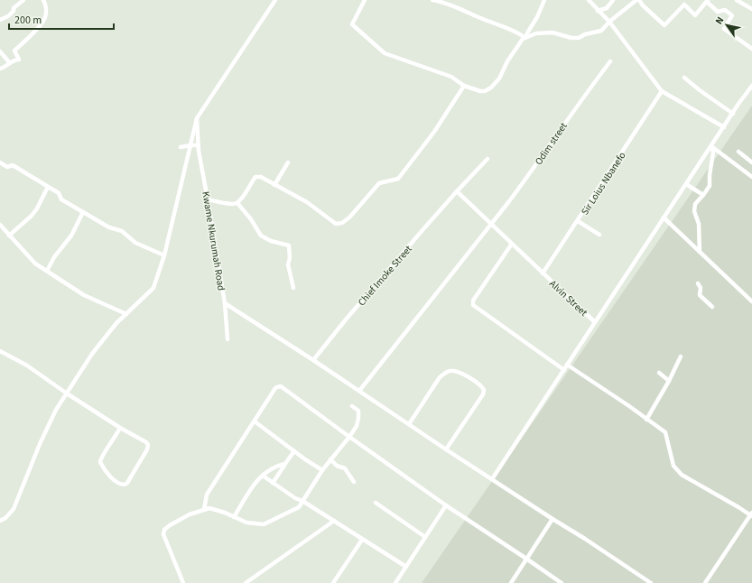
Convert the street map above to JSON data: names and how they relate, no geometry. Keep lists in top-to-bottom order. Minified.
{"streets":{"street":["Odim street","Sir Loius Nbanefo","Kwame Nkurumah Road","Chief Imoke Street","Alvin Street"]},"crossings":[["Odim street","Kwame Nkurumah Road"],["Odim street","Alvin Street"],["Sir Loius Nbanefo","Alvin Street"],["Kwame Nkurumah Road","Chief Imoke Street"],["Chief Imoke Street","Alvin Street"]],"scale_bar":"200 m","north":"top left"}
